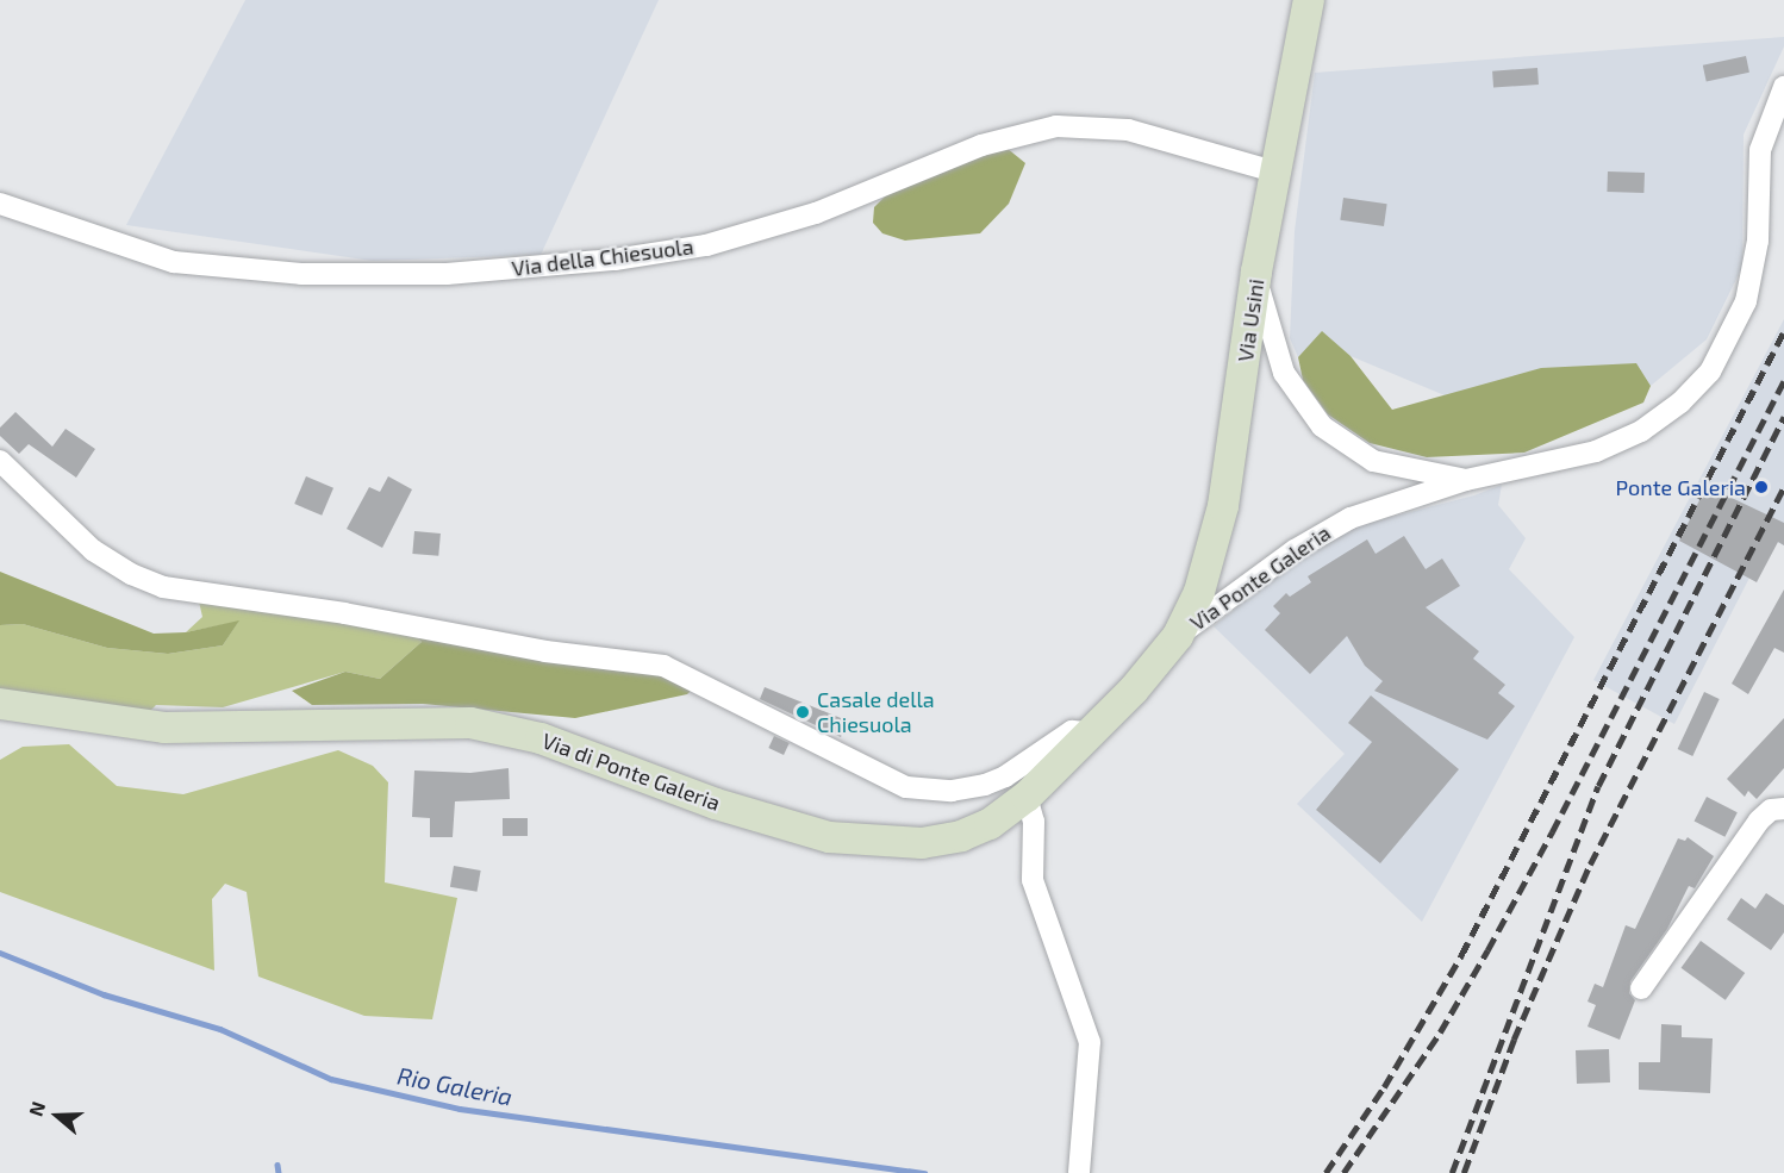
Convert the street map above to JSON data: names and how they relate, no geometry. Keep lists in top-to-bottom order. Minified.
{"streets":{"main road":["Via Usini","Via di Ponte Galeria"],"street":["Via della Chiesuola","Via Ponte Galeria"]},"crossings":[["Via della Chiesuola","Via Usini"],["Via Usini","Via Ponte Galeria"],["Via Usini","Via di Ponte Galeria"],["Via Ponte Galeria","Via di Ponte Galeria"]],"water":["Rio Galeria"],"places":["Ponte Galeria","Casale della Chiesuola"],"north":"left"}
